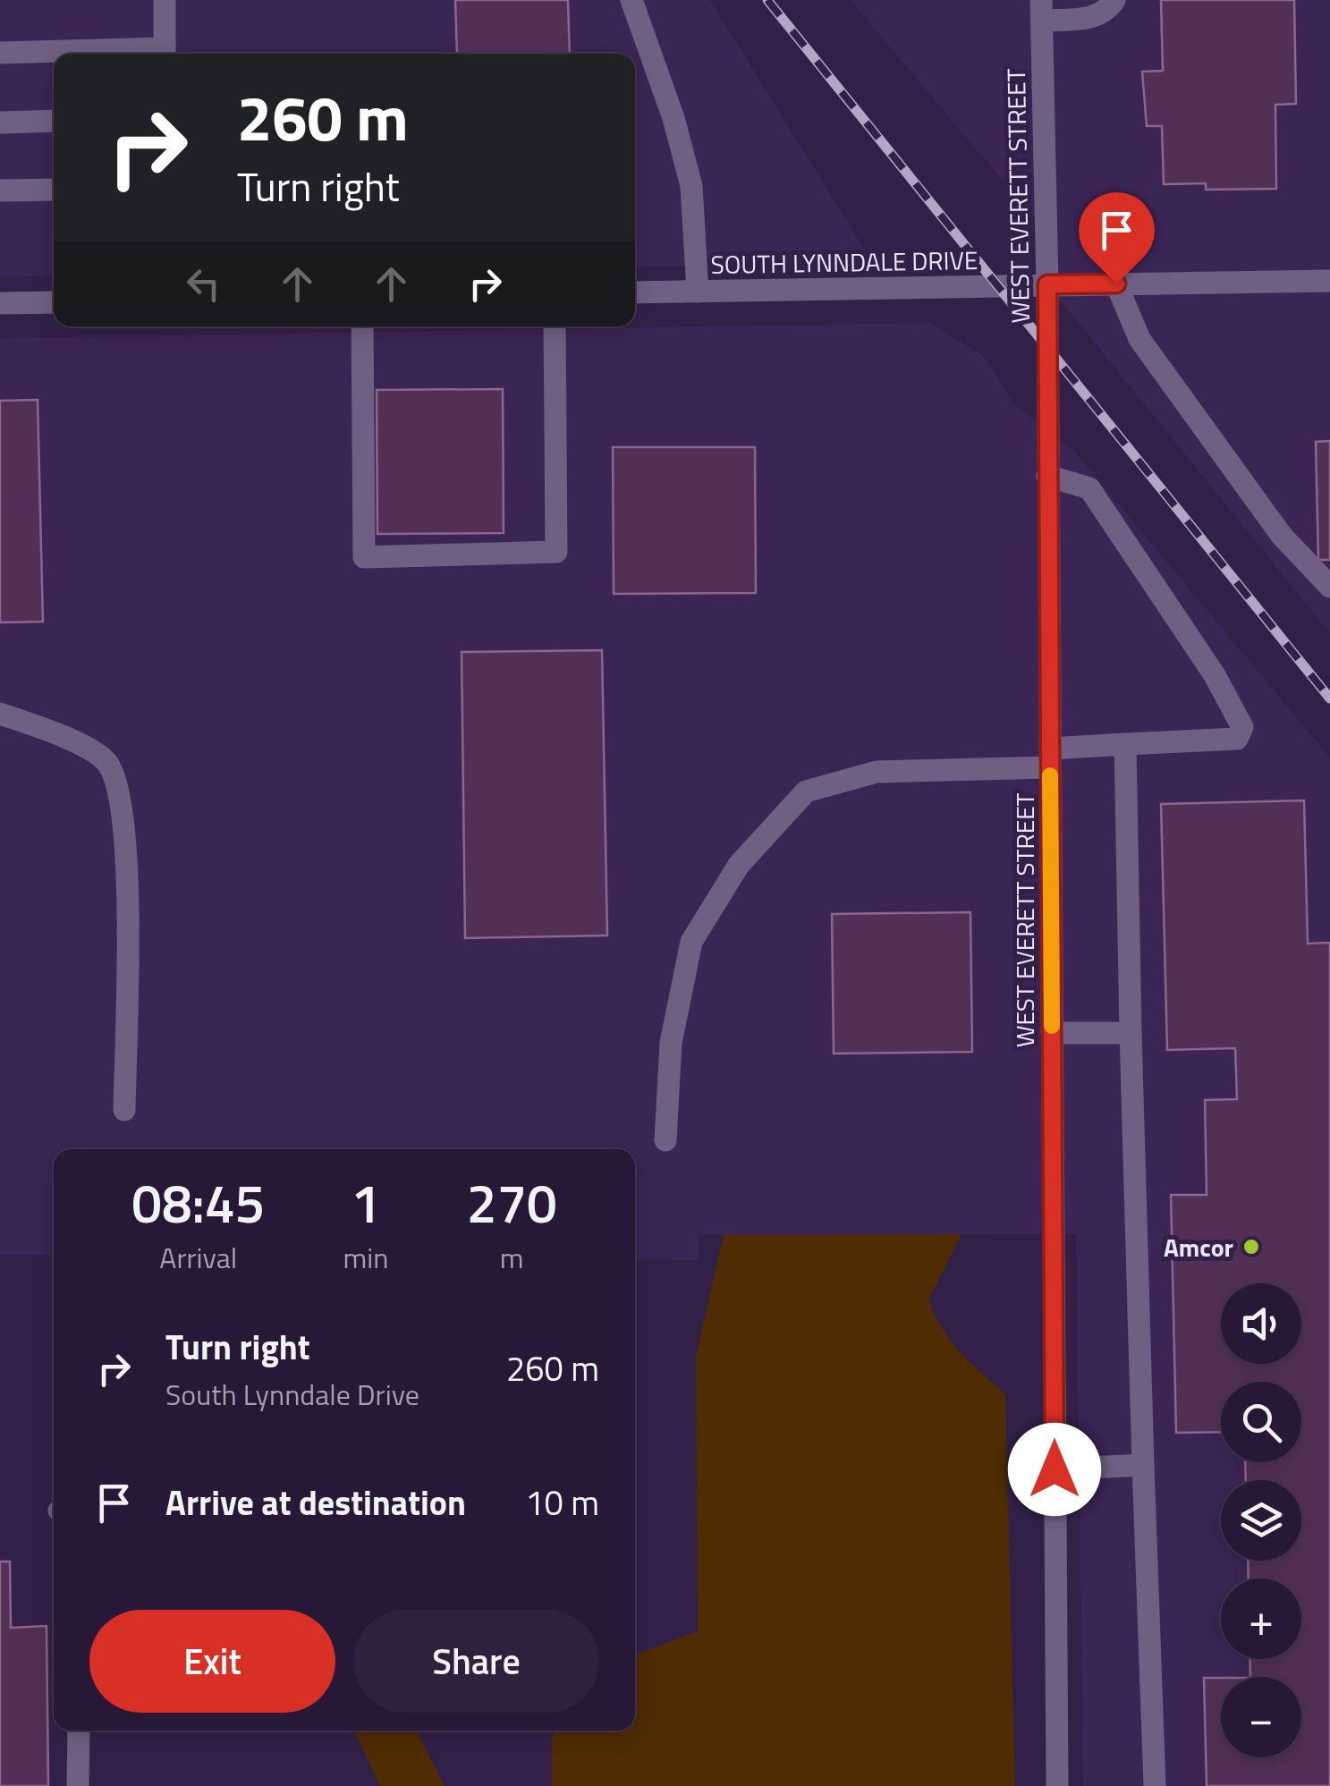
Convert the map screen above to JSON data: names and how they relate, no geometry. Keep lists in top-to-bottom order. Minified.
{"streets":{"street":["WEST EVERETT STREET","SOUTH LYNNDALE DRIVE"]},"crossings":[["WEST EVERETT STREET","SOUTH LYNNDALE DRIVE"]],"places":["Amcor"],"page":{"turn":["260 m","Turn right"],"eta":["08:45","Arrival","1","min","270","m"],"map_buttons":["+","−"],"list":[{"name":"Turn right","note":"South Lynndale Drive","value":"260 m"},{"name":"Arrive at destination","value":"10 m"}],"buttons":["Exit","Share"]}}
